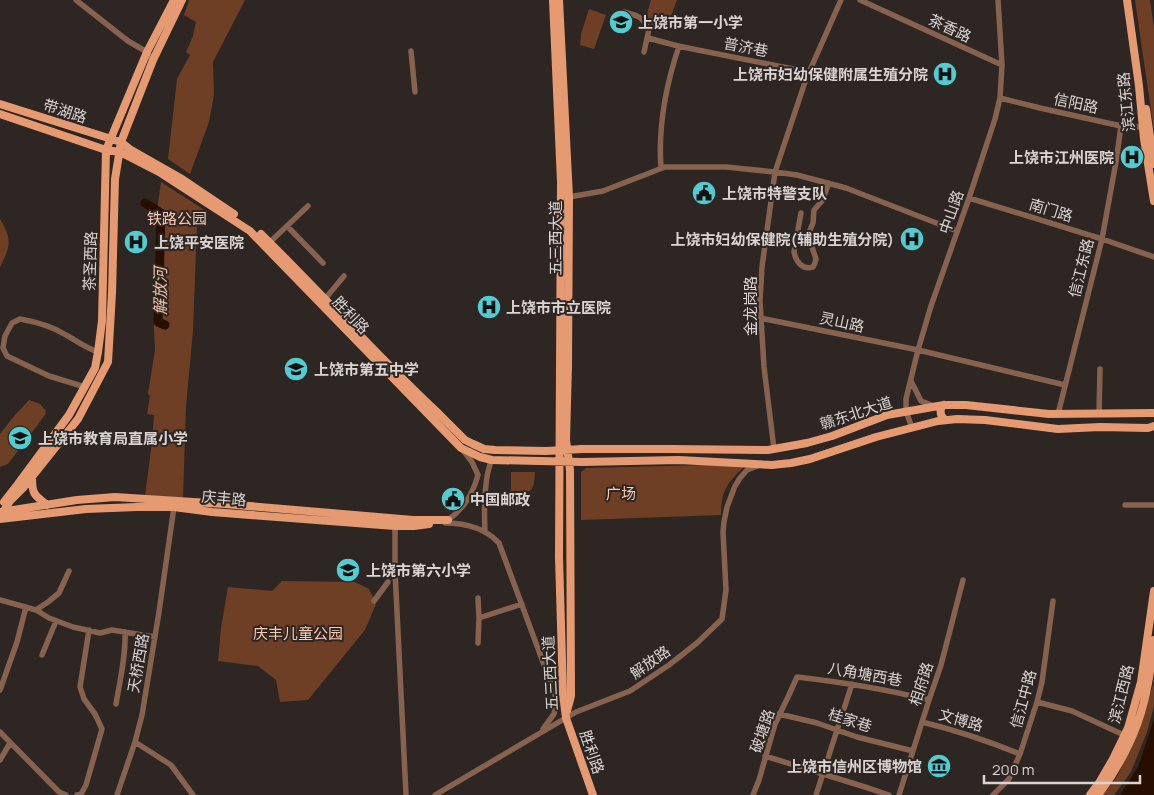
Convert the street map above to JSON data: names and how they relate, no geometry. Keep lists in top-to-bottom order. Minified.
{"streets":{"main road":["滨江东路","带湖路","五三西大道","茶圣西路","胜利路","赣东北大道","庆丰路","滨江西路"],"street":["茶香路","普济巷","信阳路","南门路","中山路","信江东路","金龙岗路","灵山路","解放路","天桥西路","八角塘西巷","相府路","信江中路","桂家巷","文博路","破塘路"]},"crossings":[["茶香路","中山路"],["普济巷","金龙岗路"],["滨江东路","信阳路"],["信阳路","中山路"],["信阳路","信江东路"],["带湖路","茶圣西路"],["带湖路","胜利路"],["南门路","中山路"],["南门路","信江东路"],["中山路","胜利路"],["中山路","灵山路"],["中山路","赣东北大道"],["五三西大道","胜利路"],["五三西大道","赣东北大道"],["五三西大道","解放路"],["茶圣西路","胜利路"],["茶圣西路","庆丰路"],["信江东路","灵山路"],["信江东路","赣东北大道"],["金龙岗路","灵山路"],["金龙岗路","赣东北大道"],["胜利路","赣东北大道"],["胜利路","解放路"],["庆丰路","天桥西路"],["八角塘西巷","相府路"],["八角塘西巷","破塘路"],["相府路","桂家巷"],["相府路","文博路"],["信江中路","文博路"],["桂家巷","破塘路"]],"water":["解放河"],"parks":["铁路公园","广场","庆丰儿童公园"],"places":{"school or university":["上饶市第一小学","上饶市第五中学","上饶市教育局直属小学","上饶市第六小学"],"hospital":["上饶市妇幼保健附属生殖分院","上饶市江州医院","上饶市妇幼保健院(辅助生殖分院)","上饶平安医院","上饶市市立医院"],"public building":["上饶市特警支队","中国邮政"],"museum":["上饶市信州区博物馆"]},"scale_bar":"200 m"}
